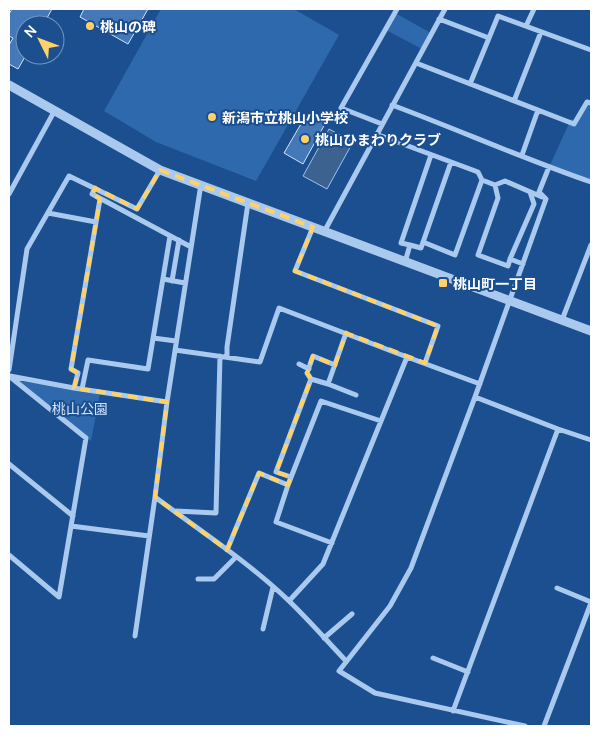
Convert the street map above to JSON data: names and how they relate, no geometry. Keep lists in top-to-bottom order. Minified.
{"parks":["桃山公園"],"places":{"other":["桃山の碑","新潟市立桃山小学校","桃山ひまわりクラブ"],"transit":["桃山町一丁目"]},"north":"top left"}
